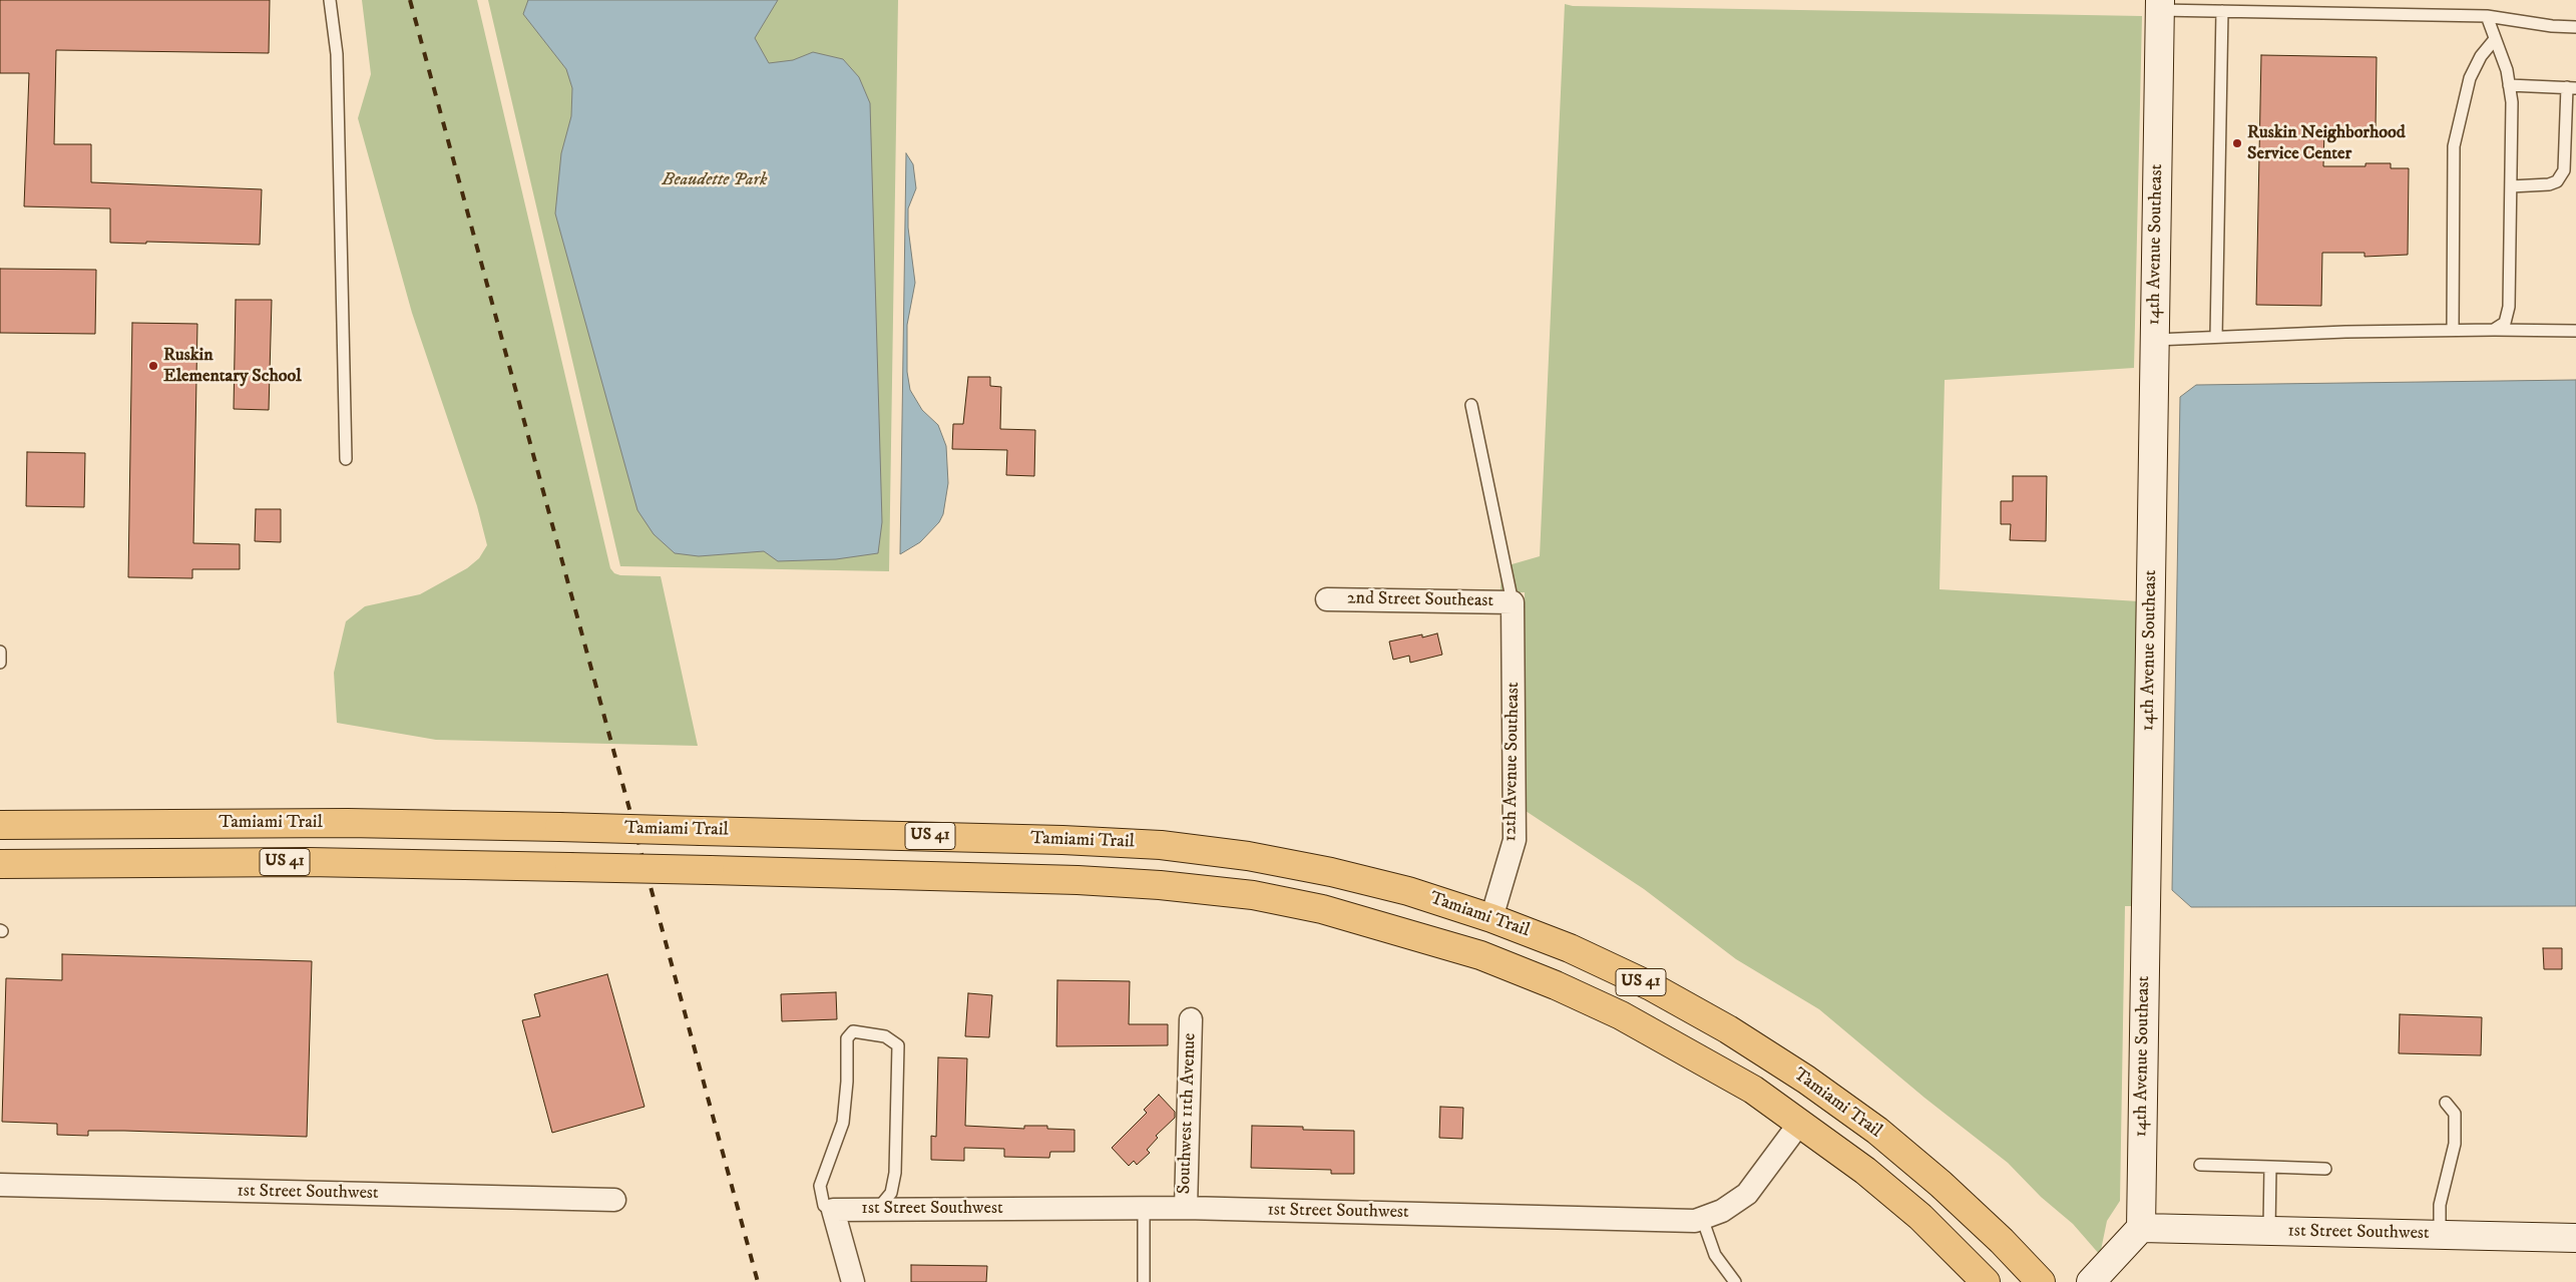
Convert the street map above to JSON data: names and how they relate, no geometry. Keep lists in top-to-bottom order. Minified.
{"streets":{"main road":["Tamiami Trail","US 41"],"street":["14th Avenue Southeast","2nd Street Southeast","12th Avenue Southeast","Southwest 11th Avenue","1st Street Southwest"]},"crossings":[["14th Avenue Southeast","1st Street Southwest"],["2nd Street Southeast","12th Avenue Southeast"],["12th Avenue Southeast","Tamiami Trail"],["US 41","1st Street Southwest"],["Southwest 11th Avenue","1st Street Southwest"]],"parks":["Beaudette Park"],"places":["Ruskin Neighborhood Service Center","Ruskin Elementary School"]}
